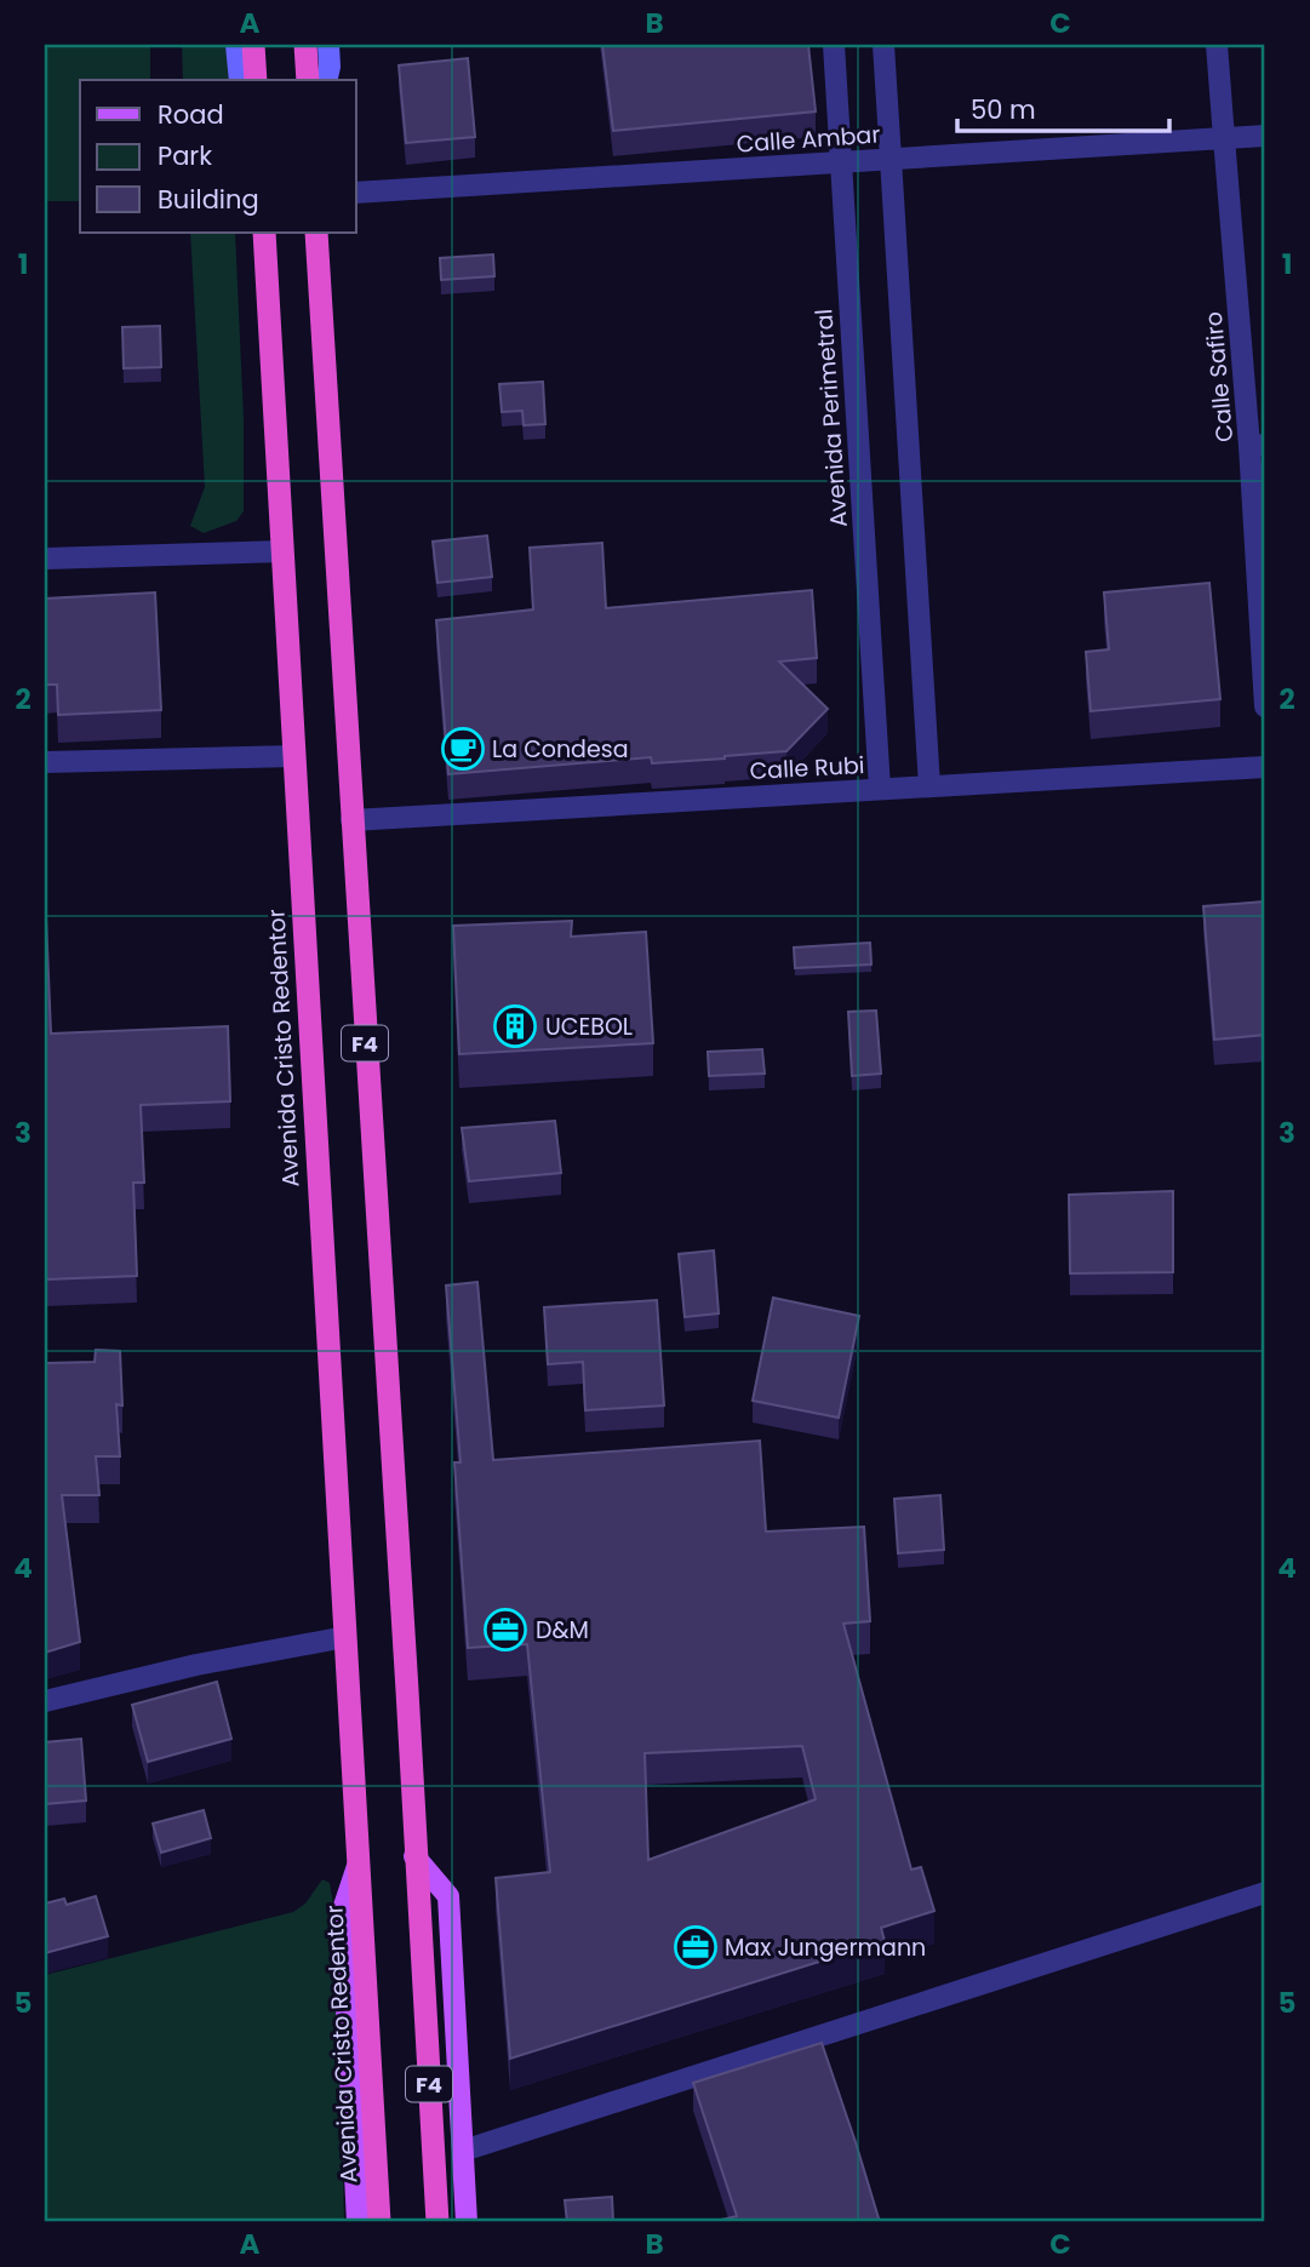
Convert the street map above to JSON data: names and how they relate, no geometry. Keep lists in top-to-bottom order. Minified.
{"streets":{"highway":["F4","Avenida Cristo Redentor"],"street":["Calle Ambar","Calle Safiro","Avenida Perimetral","Calle Rubi"]},"crossings":[["Calle Ambar","Calle Safiro"],["Calle Ambar","Avenida Perimetral"],["Avenida Perimetral","Calle Rubi"],["Calle Rubi","F4"]],"places":{"cafe":["La Condesa"],"building":["UCEBOL"],"office":["D&M","Max Jungermann"]},"legend":["Road","Park","Building"],"scale_bar":"50 m","grid":{"columns":["A","B","C"],"rows":["1","2","3","4","5"]}}
